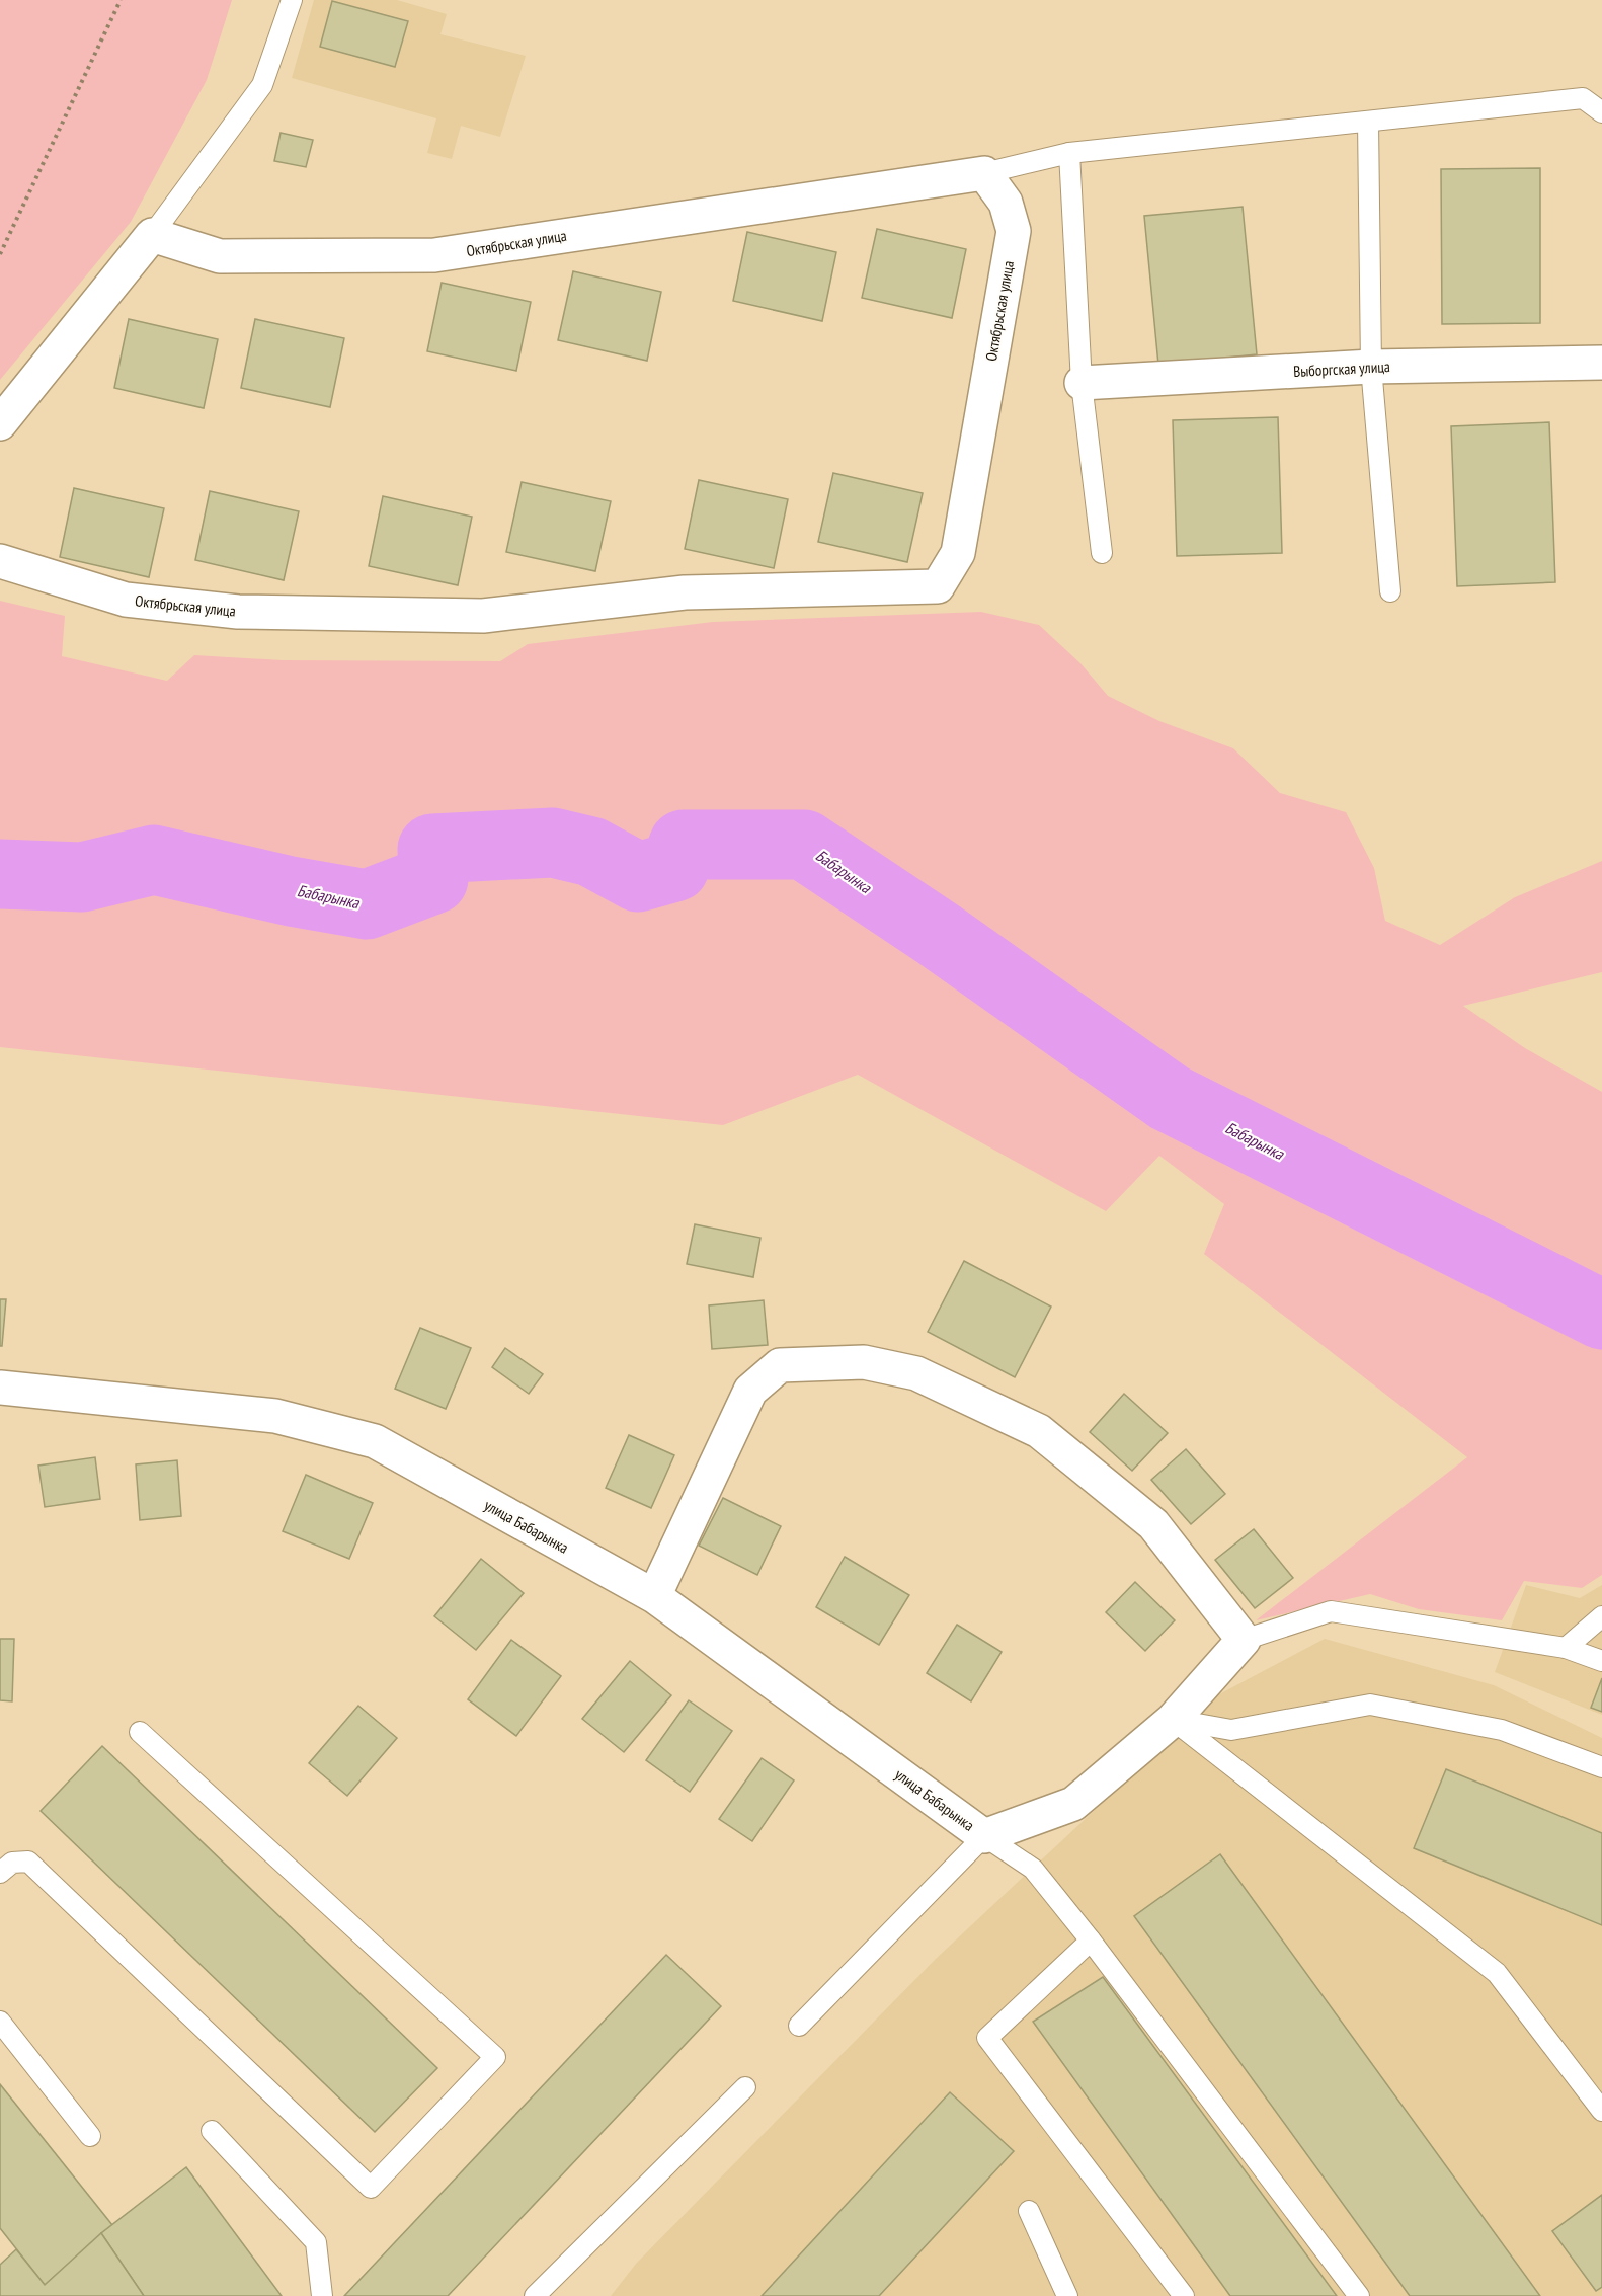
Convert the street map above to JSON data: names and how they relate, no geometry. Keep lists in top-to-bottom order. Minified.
{"streets":{"street":["Октябрьская улица","Выборгская улица","улица Бабарынка"]},"water":["Бабарынка"]}
